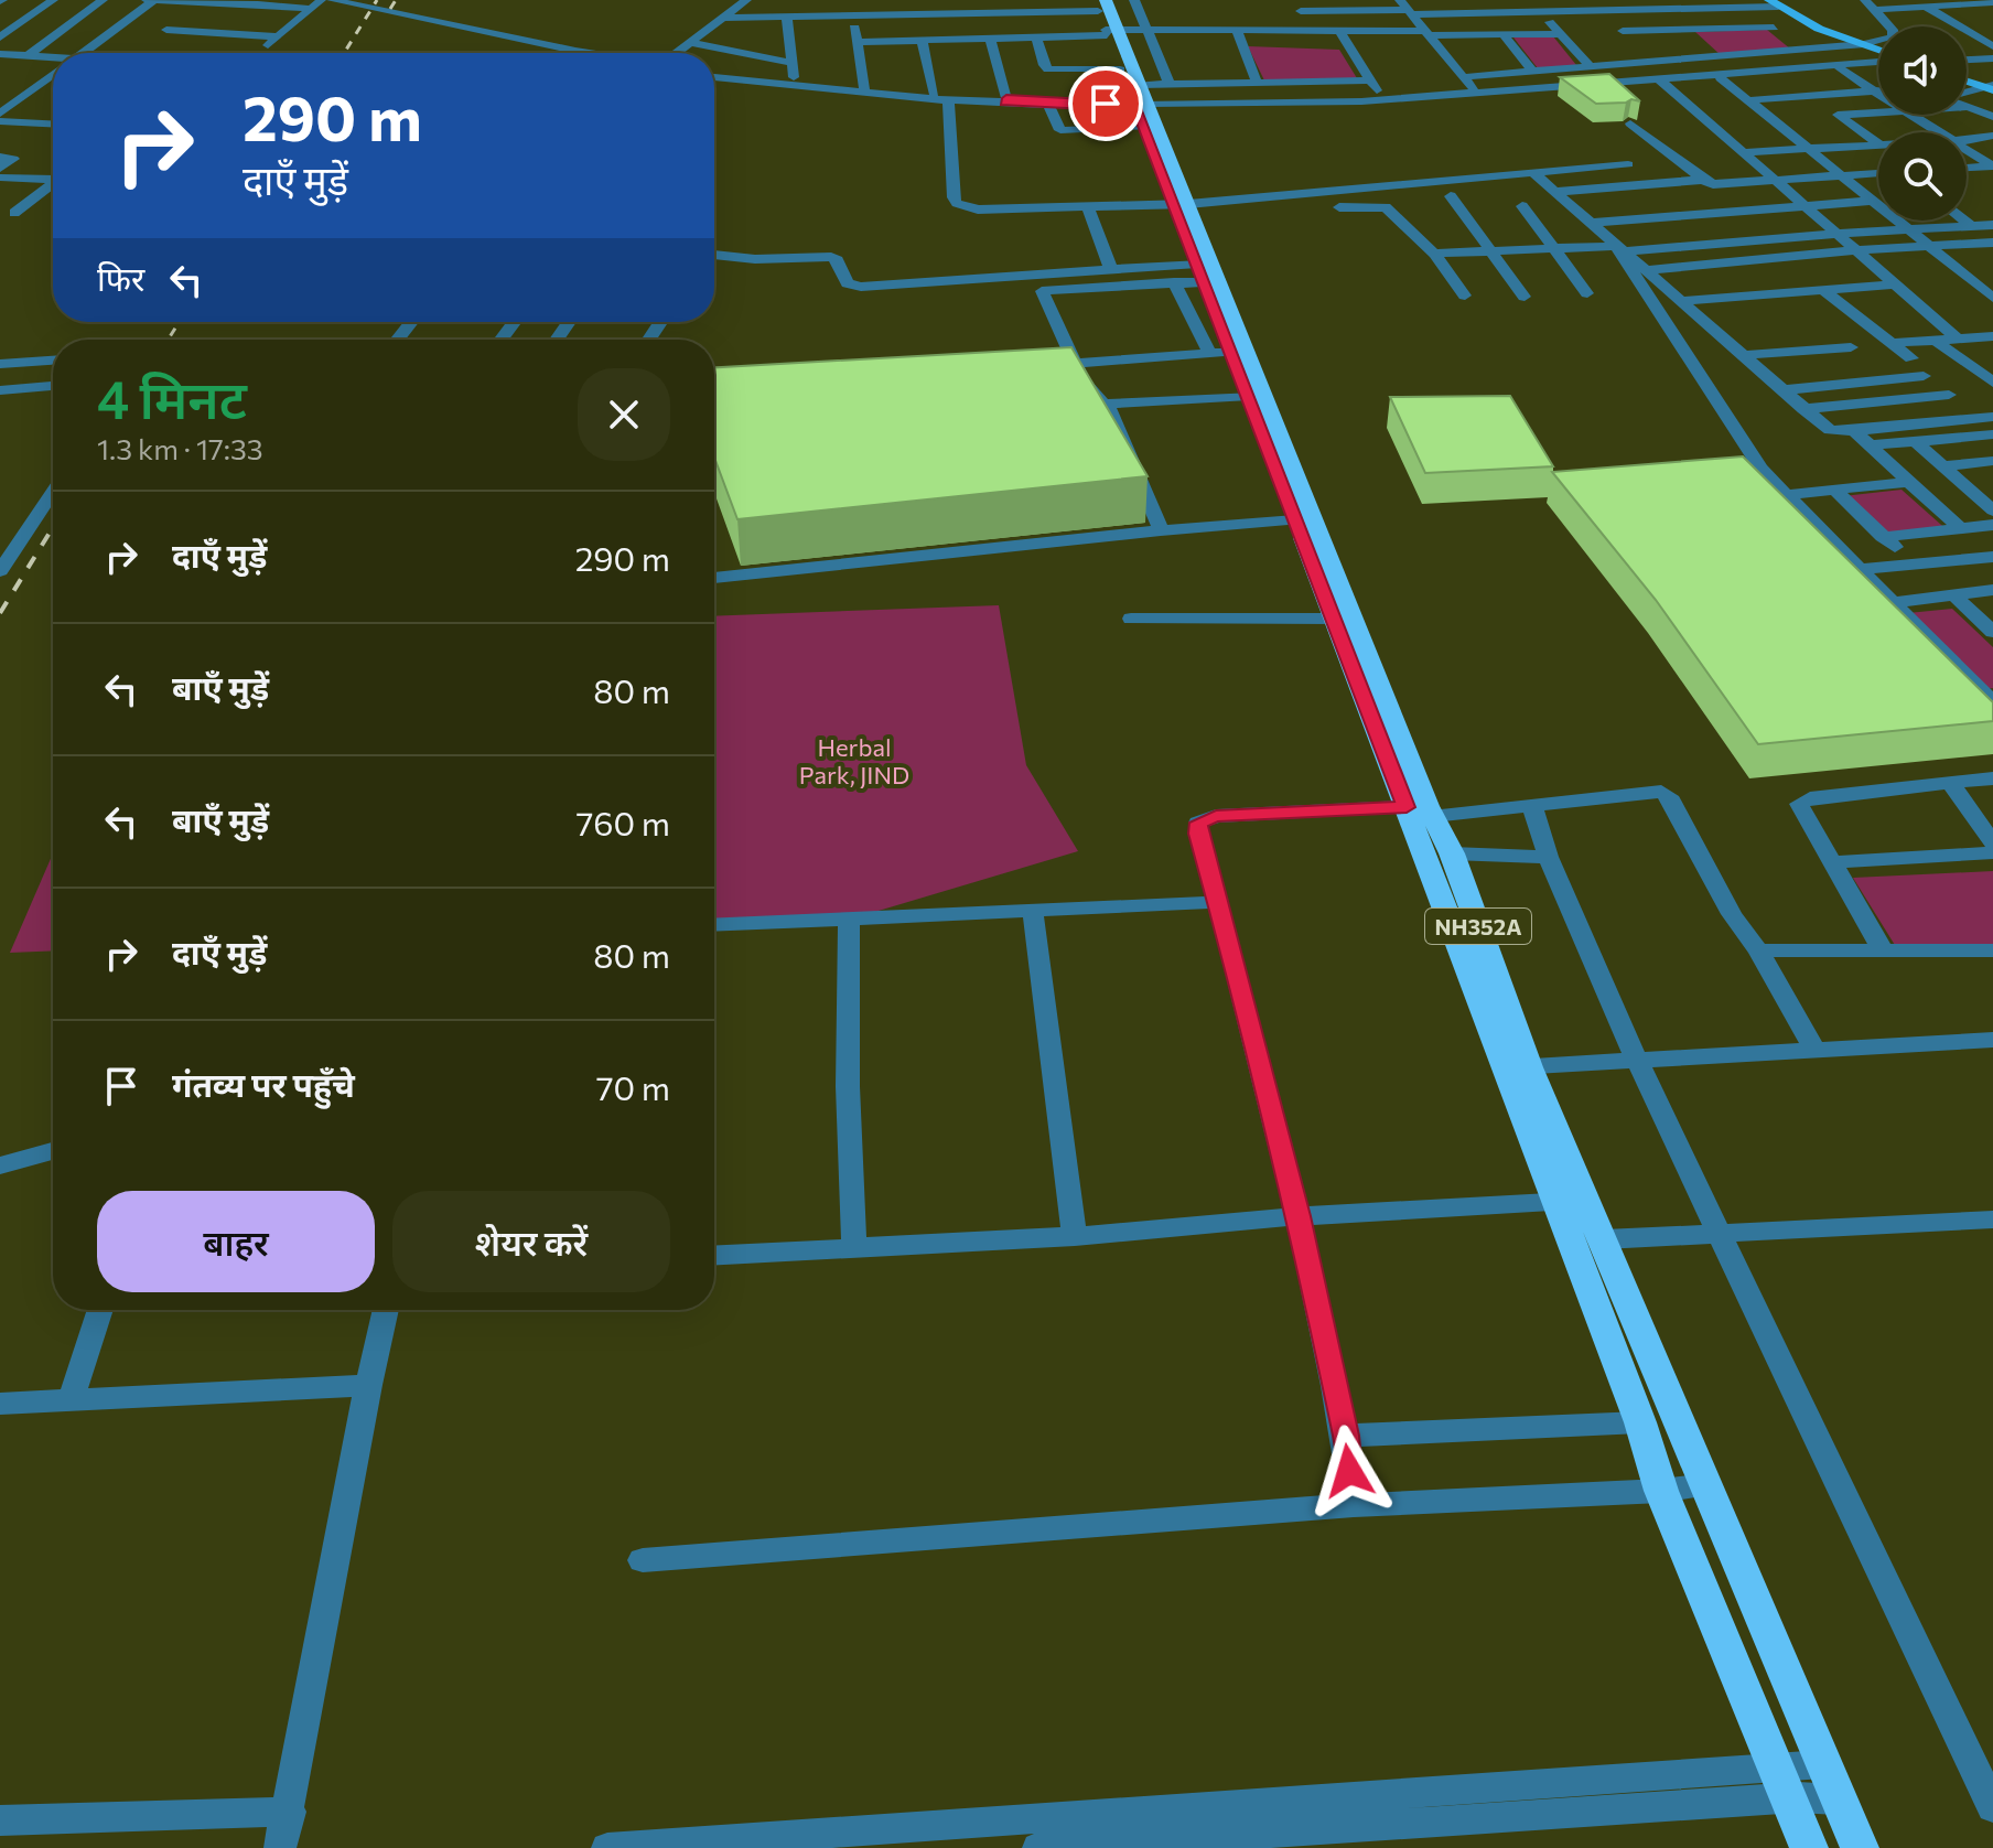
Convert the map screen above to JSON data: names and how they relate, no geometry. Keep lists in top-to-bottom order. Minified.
{"streets":{"highway":["NH352A"]},"parks":["Herbal Park, JIND"],"page":{"turn":["290 m","दाएँ मुड़ें"],"then":"फिर","heading":["4 मिनट","1.3 km · 17:33"],"list":[{"name":"दाएँ मुड़ें","value":"290 m"},{"name":"बाएँ मुड़ें","value":"80 m"},{"name":"बाएँ मुड़ें","value":"760 m"},{"name":"दाएँ मुड़ें","value":"80 m"},{"name":"गंतव्य पर पहुँचे","value":"70 m"}],"buttons":["बाहर","शेयर करें"]}}
